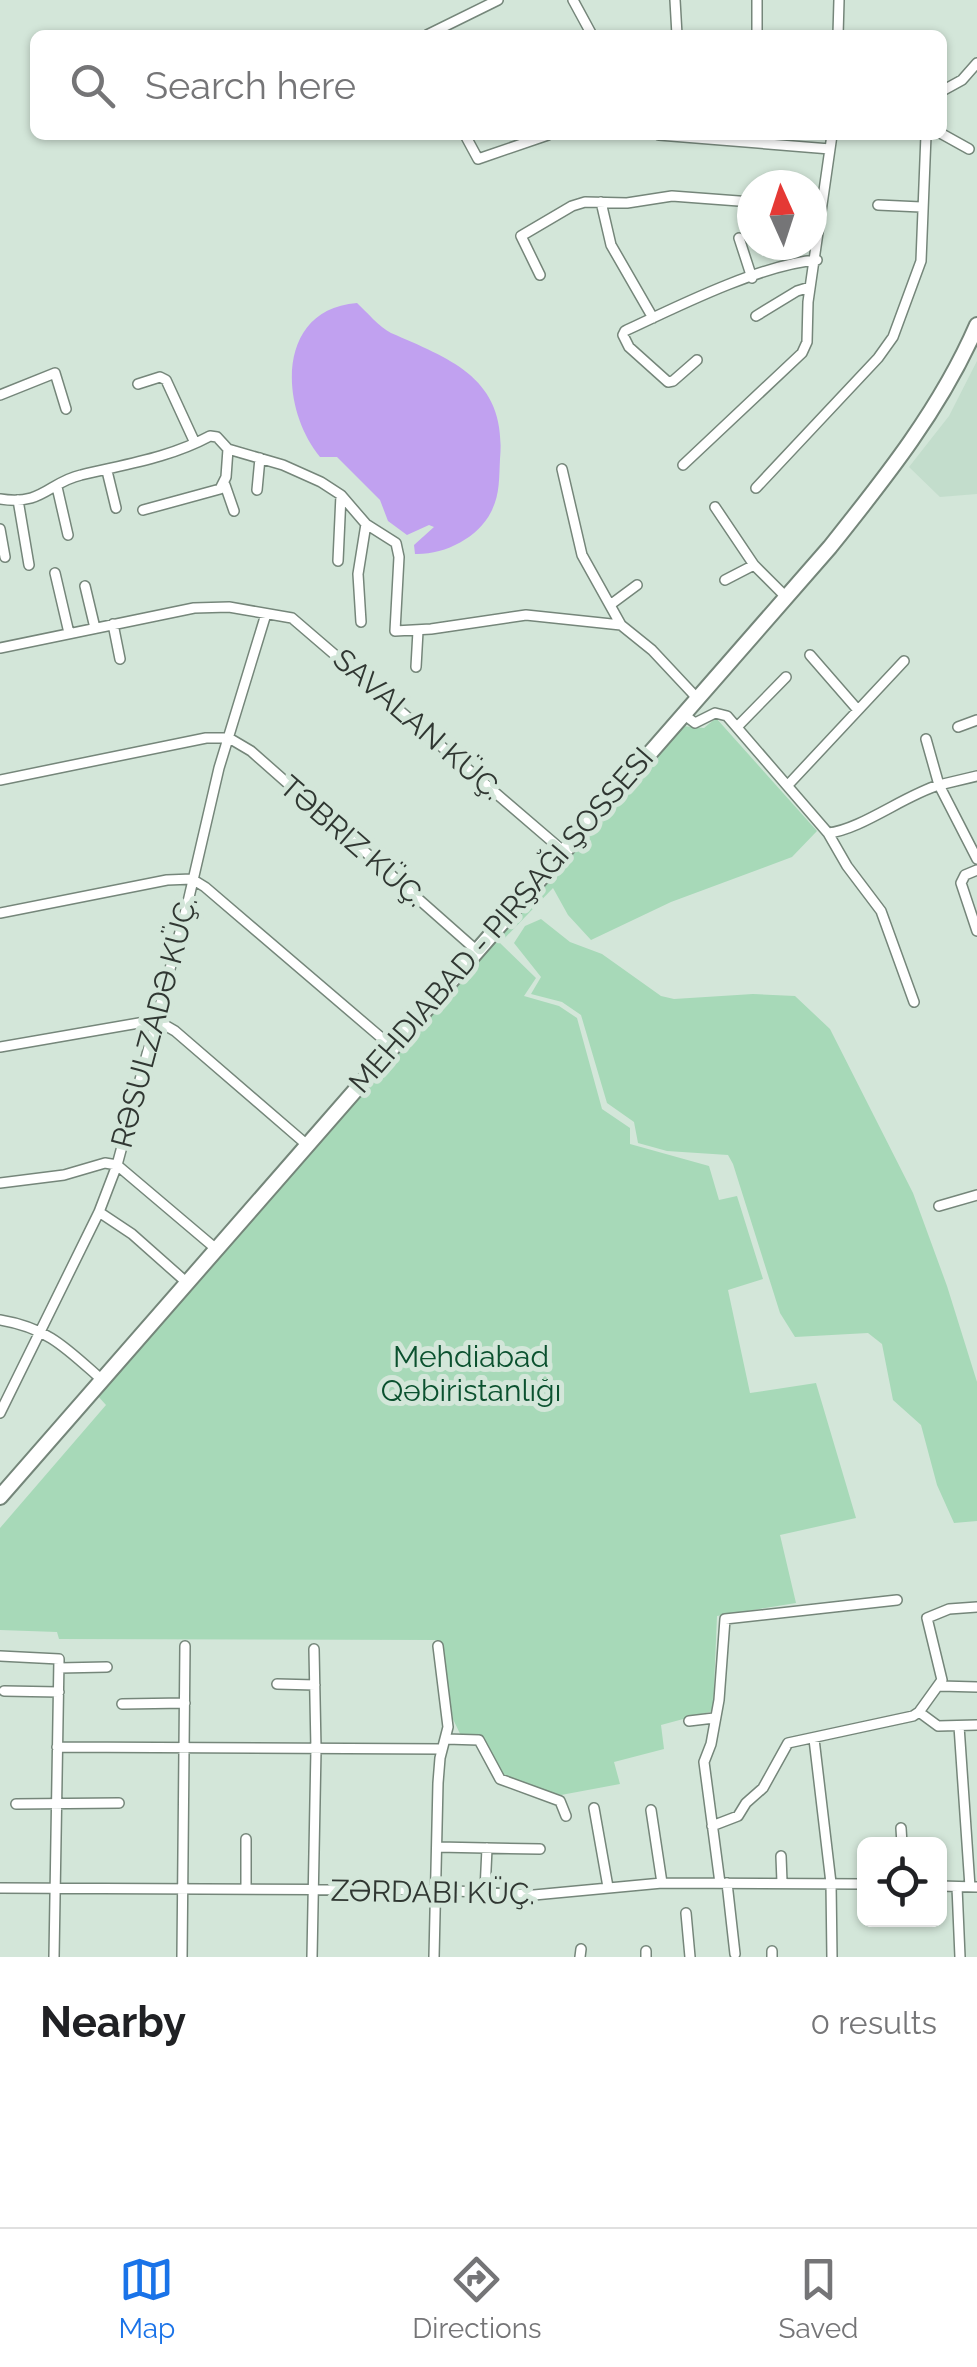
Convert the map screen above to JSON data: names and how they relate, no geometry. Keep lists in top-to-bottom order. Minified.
{"streets":{"street":["SAVALAN KÜÇ.","TƏBRIZ KÜÇ.","RƏSULZADƏ KÜÇ.","ZƏRDABI KÜÇ."]},"crossings":[["SAVALAN KÜÇ.","RƏSULZADƏ KÜÇ."],["TƏBRIZ KÜÇ.","RƏSULZADƏ KÜÇ."]],"parks":["Mehdiabad Qəbiristanlığı"],"north":"top","page":{"search":"Search here","heading":["Nearby","0 results"],"nav":["Map","Directions","Saved"]}}
